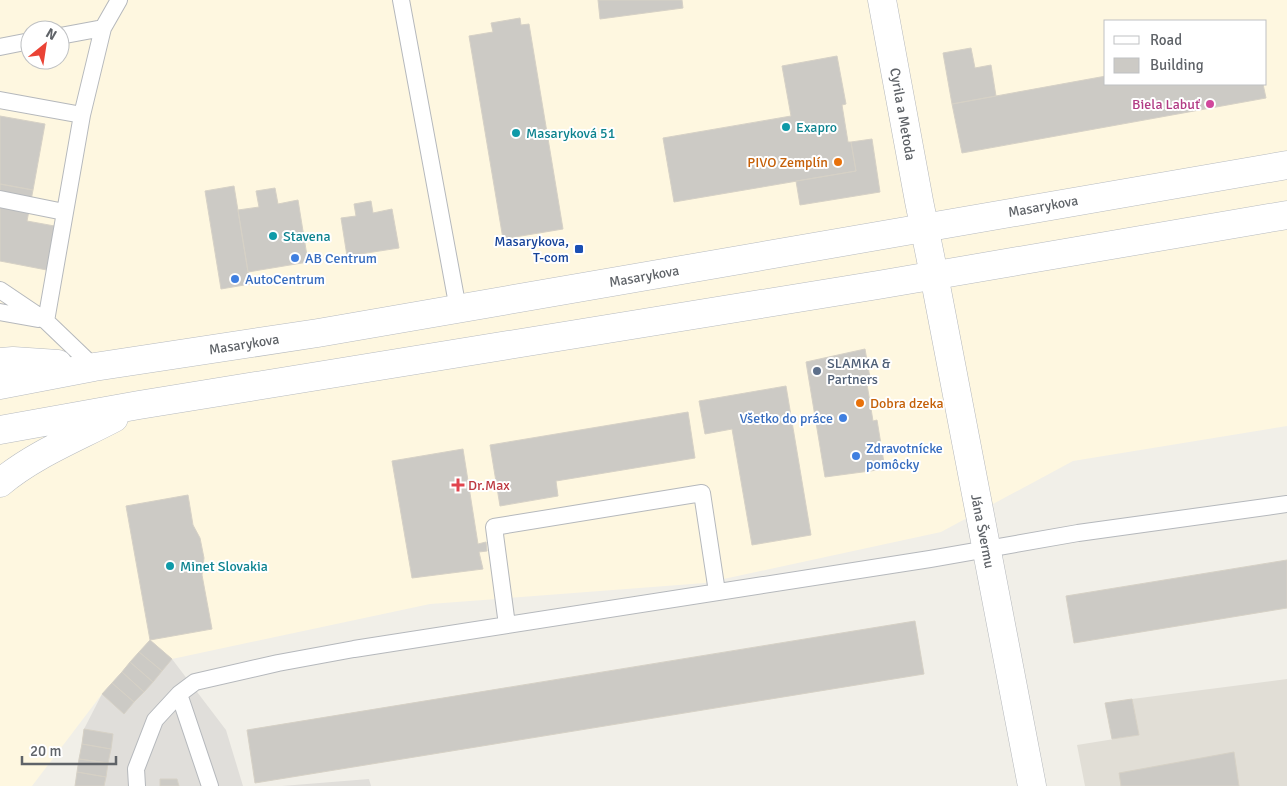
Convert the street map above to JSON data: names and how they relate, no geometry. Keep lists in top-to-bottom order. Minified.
{"streets":{"main road":["Cyrila a Metoda","Masarykova","Jána Švermu"]},"crossings":[["Cyrila a Metoda","Masarykova"],["Cyrila a Metoda","Jána Švermu"]],"places":{"other":["Biela Labuť","Exapro","Masaryková 51","PIVO Zemplín","Stavena","AB Centrum","AutoCentrum","SLAMKA & Partners","Dobra dzeka","Všetko do práce","Zdravotnícke pomôcky","Minet Slovakia"],"transit":["Masarykova, T-com"],"health":["Dr.Max"]},"legend":["Road","Building"],"scale_bar":"20 m","north":"top right"}
